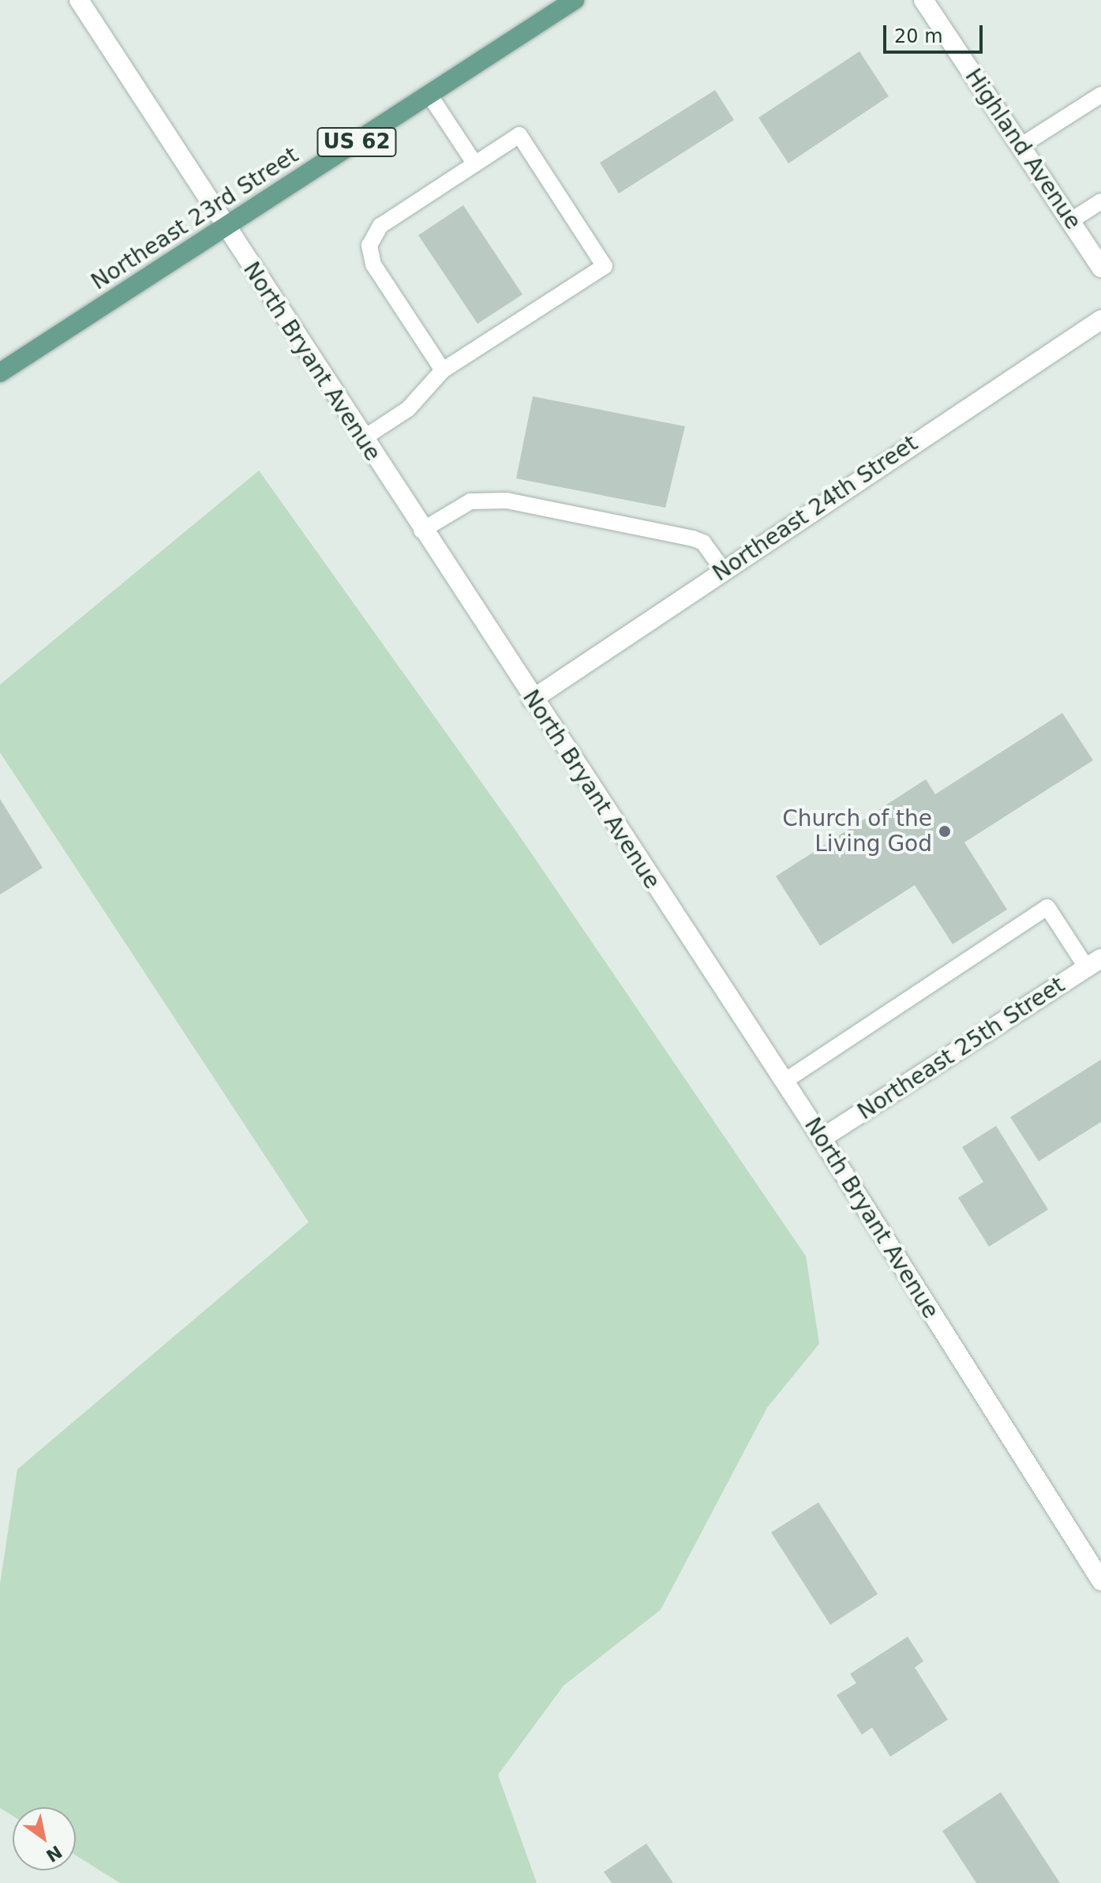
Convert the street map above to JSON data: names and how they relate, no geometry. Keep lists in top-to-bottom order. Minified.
{"streets":{"main road":["US 62","Northeast 23rd Street"],"street":["Highland Avenue","North Bryant Avenue","Northeast 24th Street","Northeast 25th Street"]},"crossings":[["Northeast 23rd Street","North Bryant Avenue"],["North Bryant Avenue","Northeast 24th Street"],["North Bryant Avenue","Northeast 25th Street"]],"places":["Church of the Living God"],"scale_bar":"20 m","north":"bottom right"}
